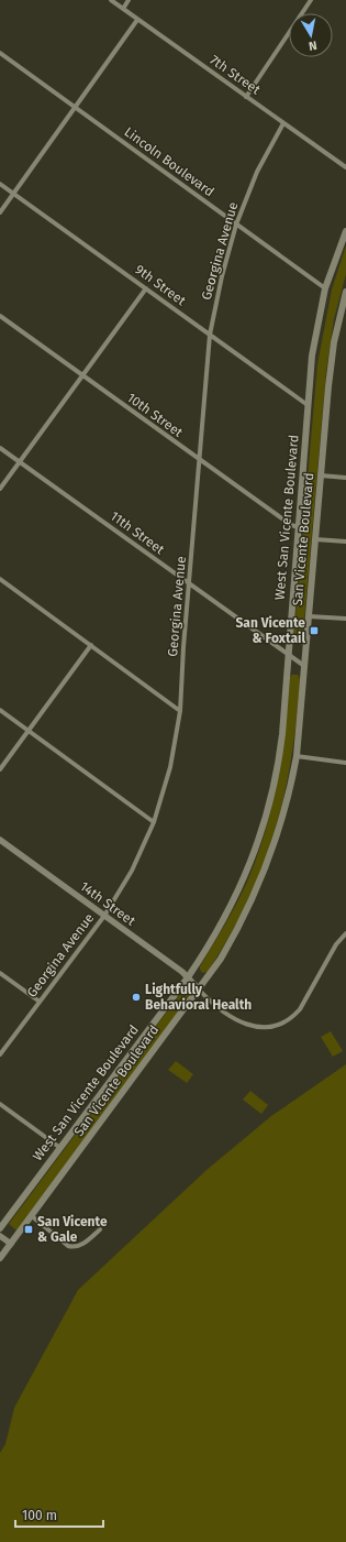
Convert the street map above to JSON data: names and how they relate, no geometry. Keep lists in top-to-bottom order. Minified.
{"streets":{"main road":["West San Vicente Boulevard","San Vicente Boulevard"],"street":["7th Street","Lincoln Boulevard","Georgina Avenue","9th Street","10th Street","11th Street","14th Street"]},"crossings":[["7th Street","Georgina Avenue"],["Lincoln Boulevard","Georgina Avenue"],["Lincoln Boulevard","West San Vicente Boulevard"],["Georgina Avenue","9th Street"],["Georgina Avenue","10th Street"],["Georgina Avenue","11th Street"],["Georgina Avenue","14th Street"],["9th Street","West San Vicente Boulevard"],["10th Street","West San Vicente Boulevard"],["West San Vicente Boulevard","11th Street"],["West San Vicente Boulevard","14th Street"],["11th Street","San Vicente Boulevard"],["San Vicente Boulevard","14th Street"]],"places":{"transit":["San Vicente & Foxtail","San Vicente & Gale"],"other":["Lightfully Behavioral Health"]},"scale_bar":"100 m","north":"bottom"}
